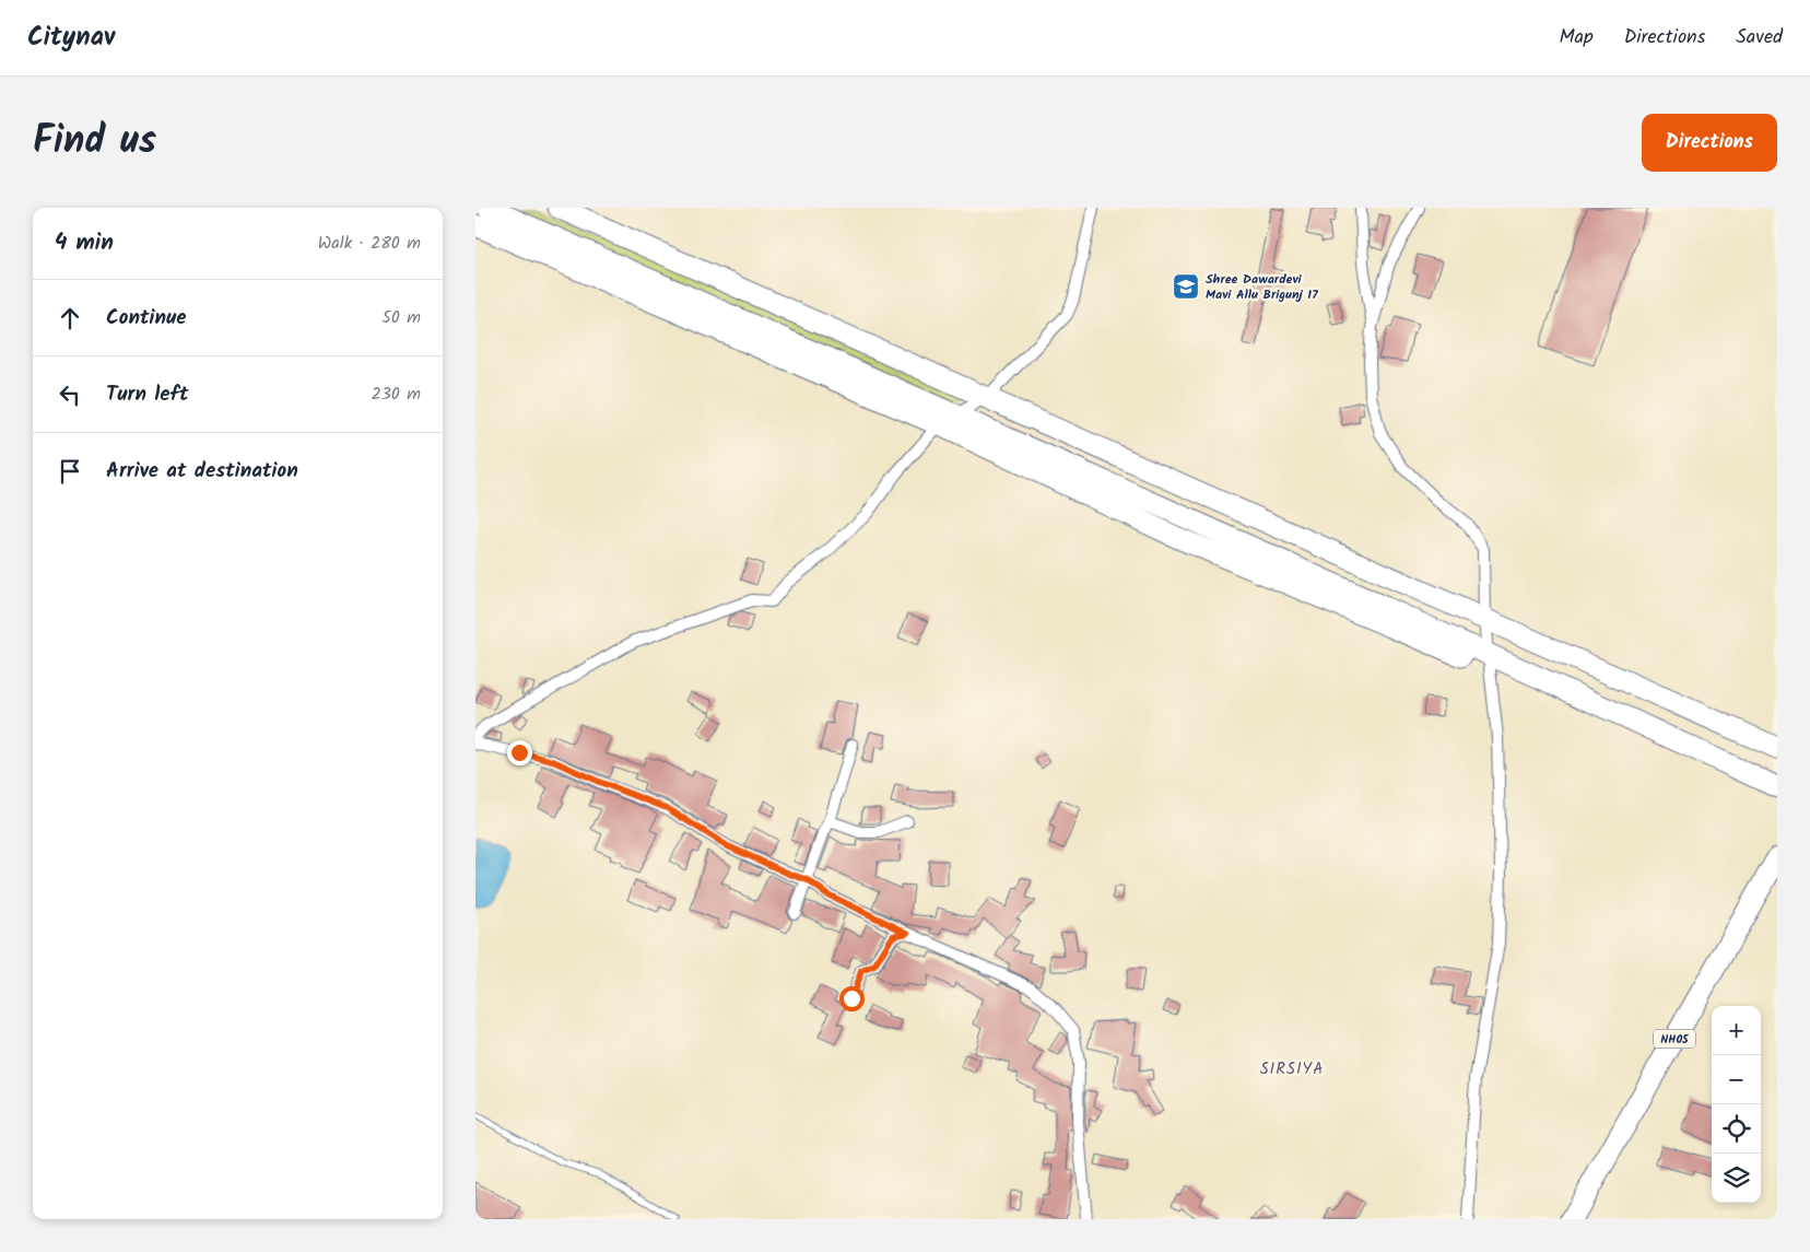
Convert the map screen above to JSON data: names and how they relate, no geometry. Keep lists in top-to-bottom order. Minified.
{"streets":{"highway":["NH05"]},"districts":["SIRSIYA"],"places":{"school or university":["Shree Dawardevi Mavi Allu Brigunj 17"]},"page":{"header":"Citynav","nav":["Map","Directions","Saved"],"title":"Find us","buttons":"Directions","heading":["4 min","Walk · 280 m"],"list":[["Continue","50 m"],["Turn left","230 m"],"Arrive at destination"],"map_buttons":["+","−"]}}
